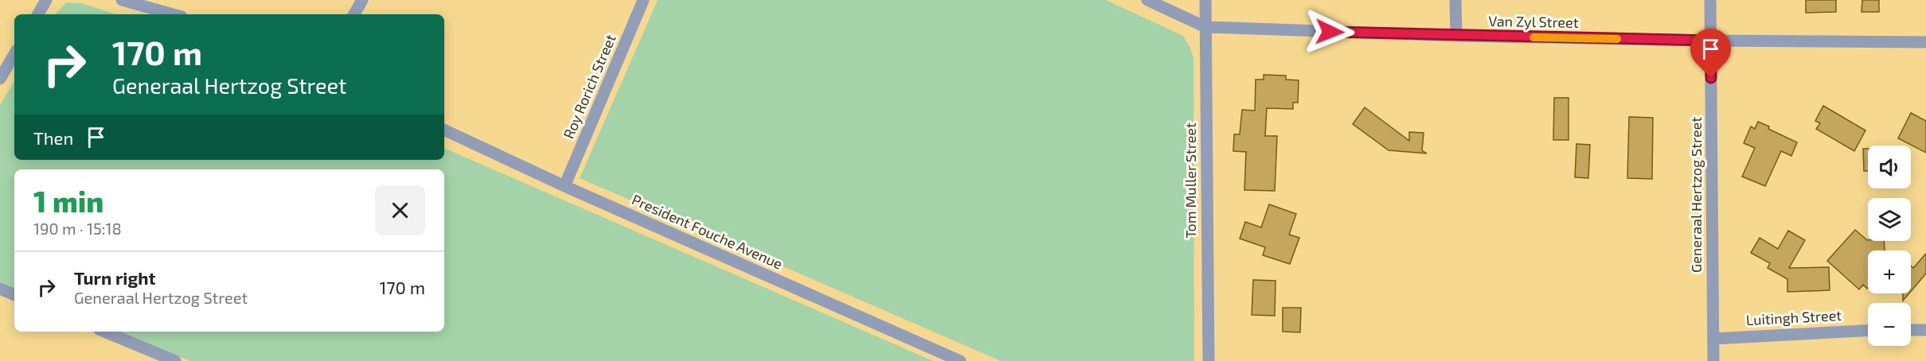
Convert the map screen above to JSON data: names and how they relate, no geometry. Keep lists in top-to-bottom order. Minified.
{"streets":{"street":["Van Zyl Street","Roy Rorich Street","Tom Muller Street","Generaal Hertzog Street","President Fouche Avenue","Luitingh Street"]},"crossings":[["Van Zyl Street","Tom Muller Street"],["Van Zyl Street","Generaal Hertzog Street"],["Roy Rorich Street","President Fouche Avenue"],["Generaal Hertzog Street","Luitingh Street"]],"page":{"turn":["170 m","Generaal Hertzog Street"],"then":"Then","map_buttons":["+","−"],"heading":["1 min","190 m · 15:18"],"list":[{"name":"Turn right","note":"Generaal Hertzog Street","value":"170 m"}]}}
